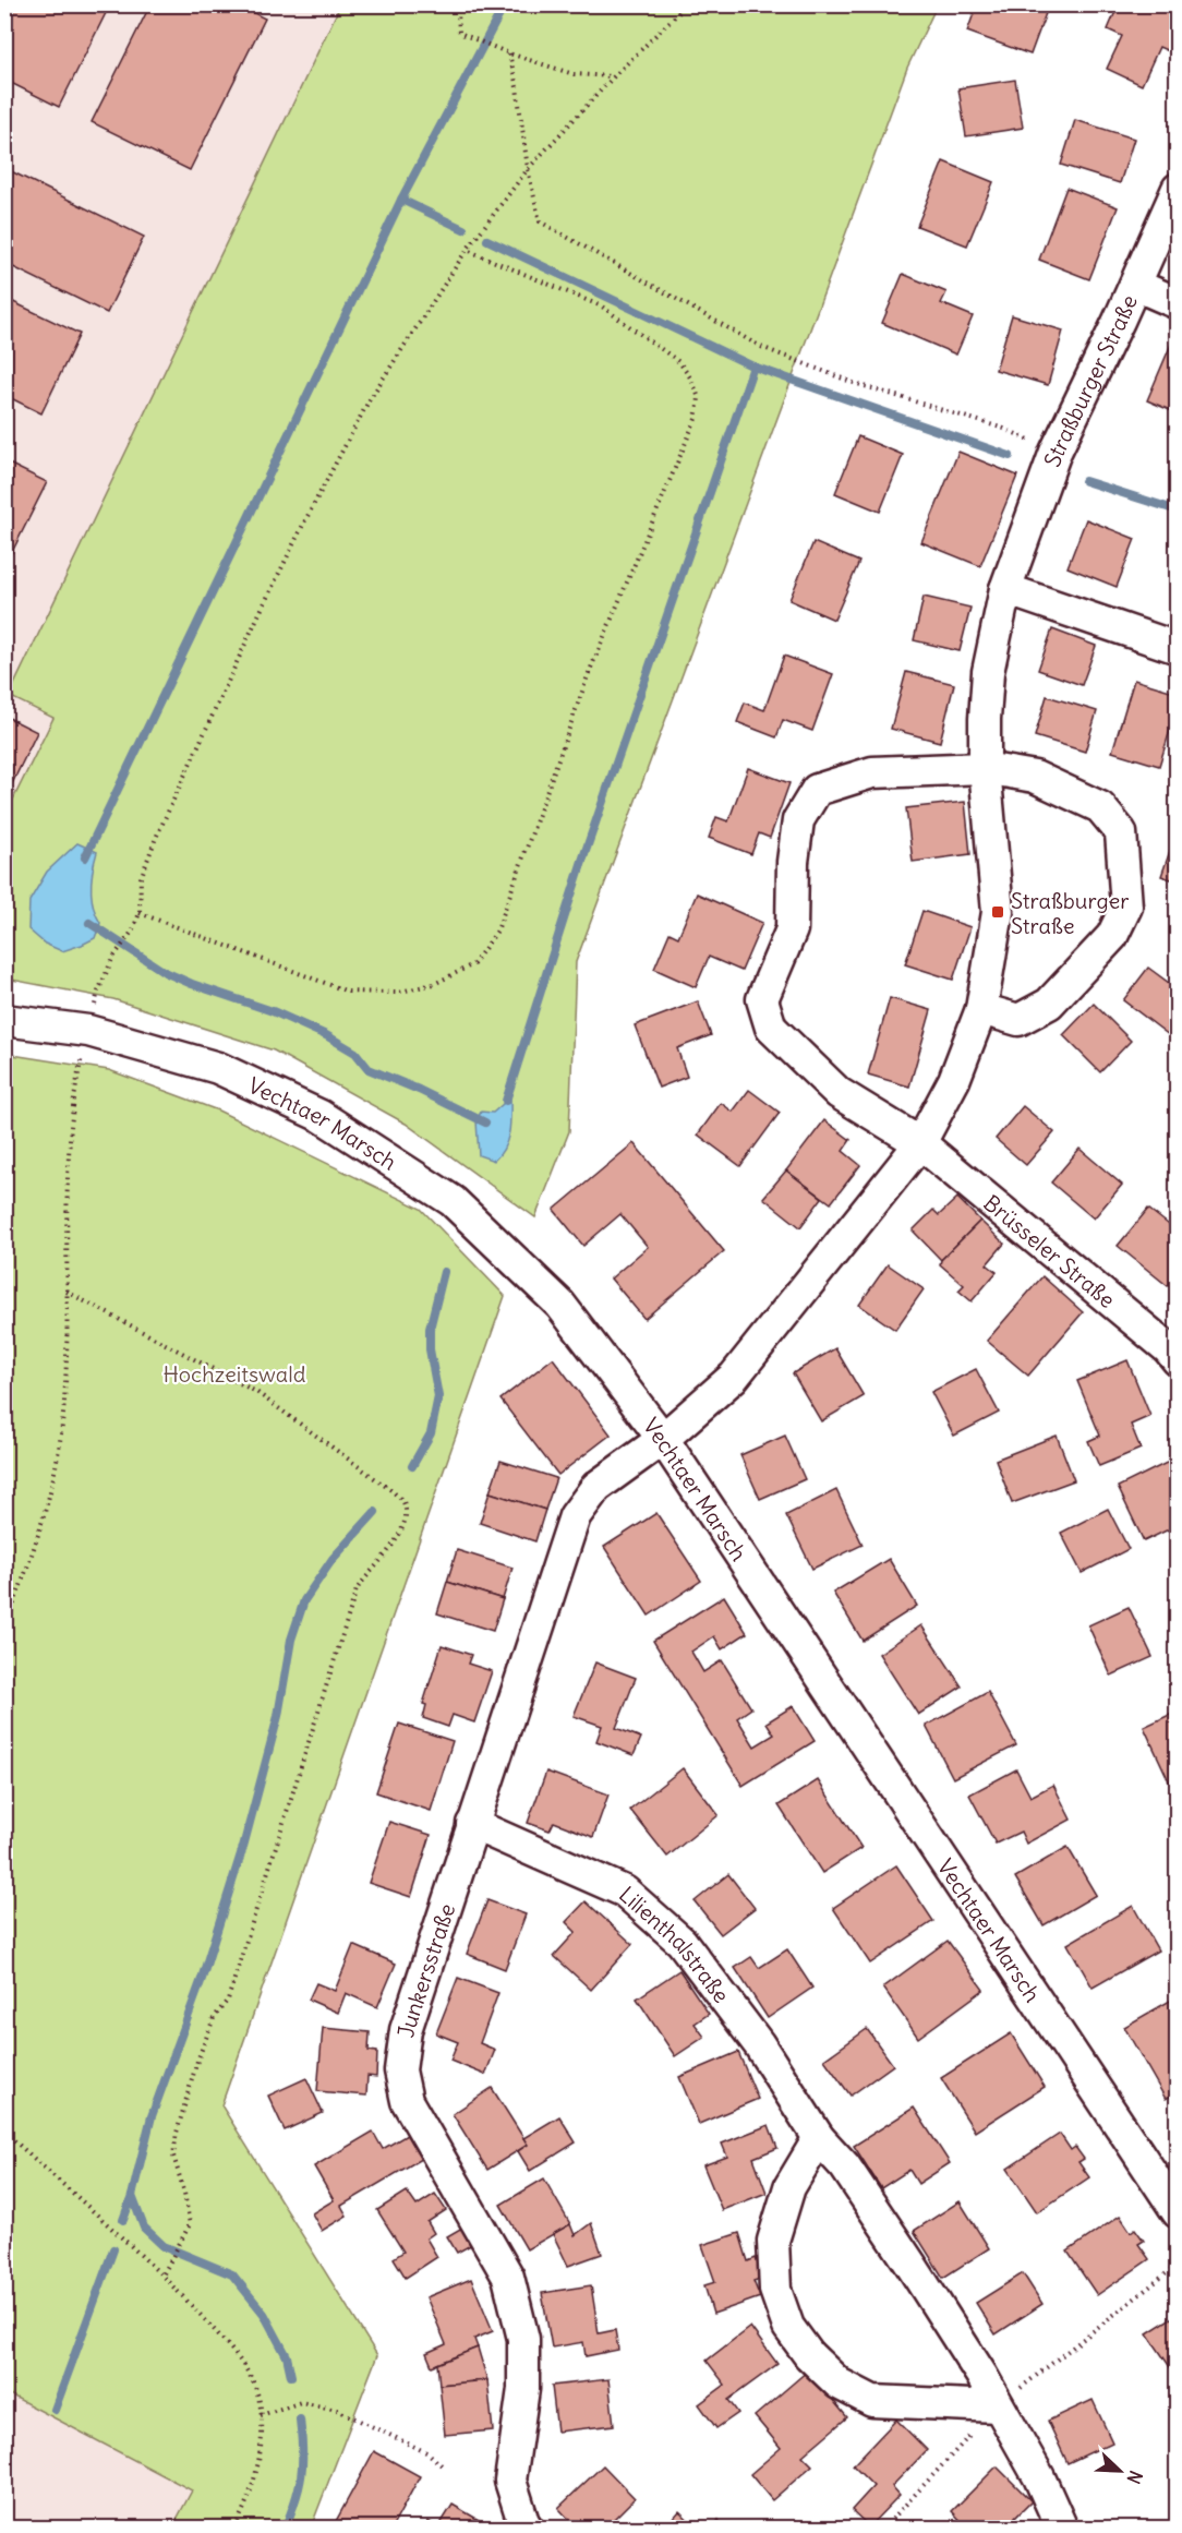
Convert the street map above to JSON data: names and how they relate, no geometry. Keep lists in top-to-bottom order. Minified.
{"streets":{"street":["Straßburger Straße","Vechtaer Marsch","Brüsseler Straße","Lilienthalstraße","Junkersstraße"]},"crossings":[["Straßburger Straße","Vechtaer Marsch"],["Straßburger Straße","Brüsseler Straße"],["Straßburger Straße","Junkersstraße"],["Vechtaer Marsch","Junkersstraße"],["Lilienthalstraße","Junkersstraße"]],"parks":["Hochzeitswald"],"places":{"transit":["Straßburger Straße"]},"north":"bottom right"}
